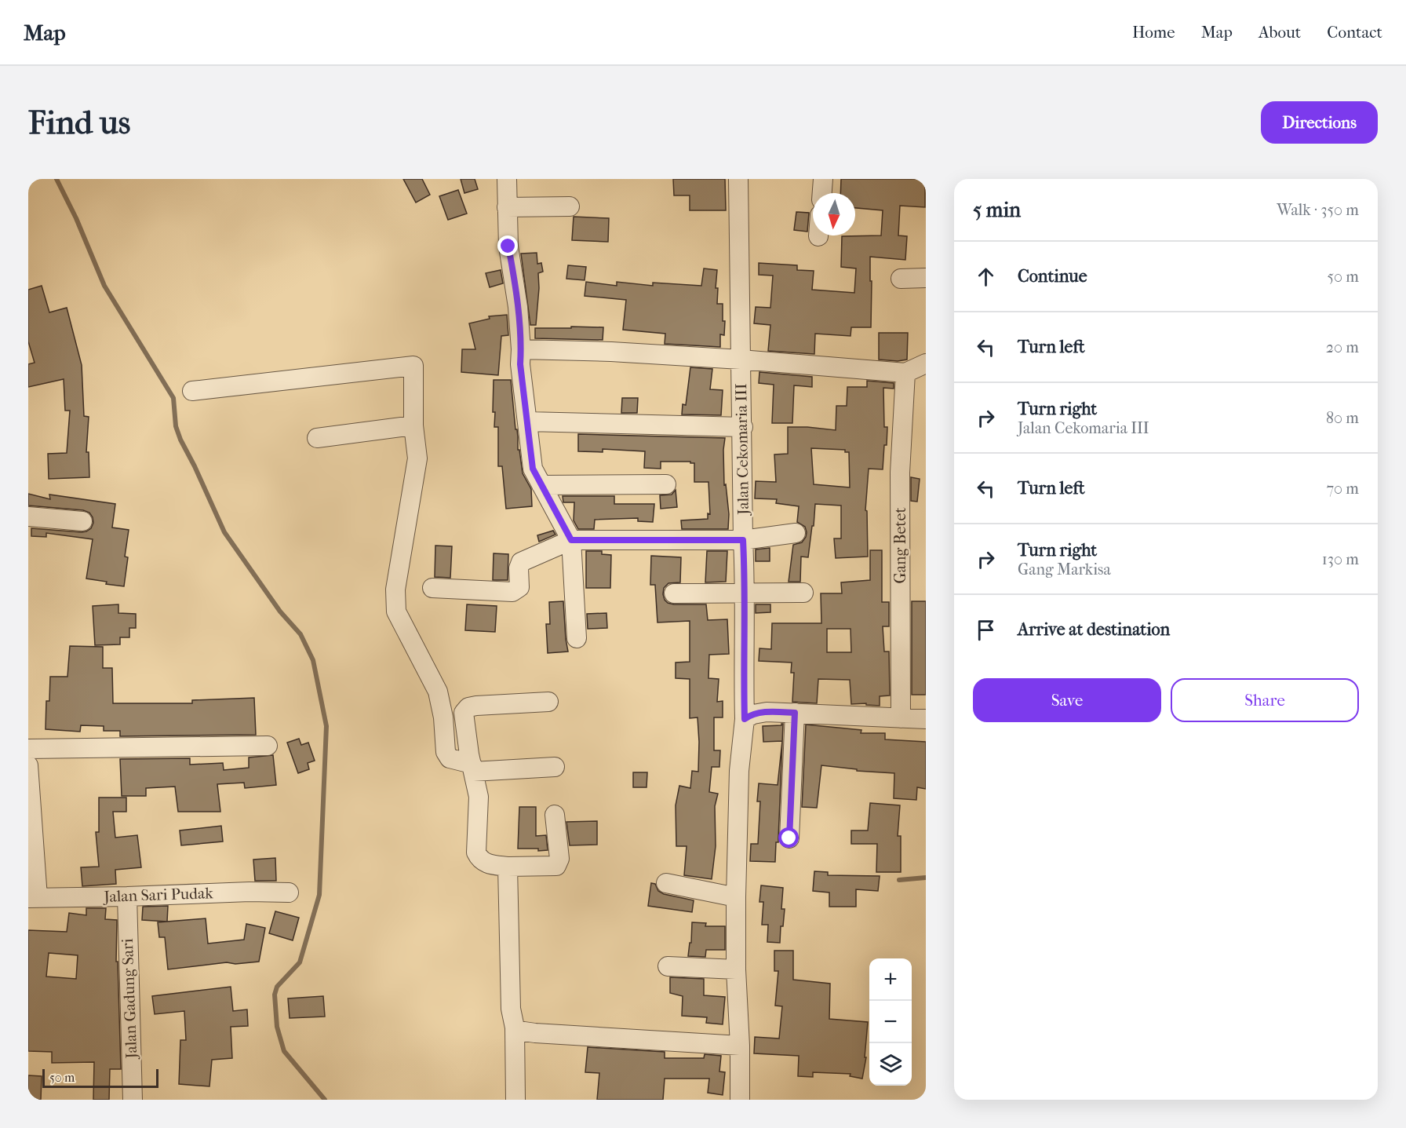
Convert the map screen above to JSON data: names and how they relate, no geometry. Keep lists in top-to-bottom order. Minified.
{"streets":{"street":["Jalan Cekomaria III","Gang Betet","Jalan Sari Pudak","Jalan Gadung Sari"]},"crossings":[["Jalan Sari Pudak","Jalan Gadung Sari"]],"scale_bar":"50 m","north":"bottom","page":{"header":"Map","nav":["Home","Map","About","Contact"],"buttons":["Directions",["Save","Share"]],"title":"Find us","heading":["5 min","Walk · 350 m"],"list":[["Continue","50 m"],["Turn left","20 m"],["Turn right","Jalan Cekomaria III","80 m"],["Turn left","70 m"],["Turn right","Gang Markisa","130 m"],"Arrive at destination"],"map_buttons":["+","−"],"scale":"50 m"}}
